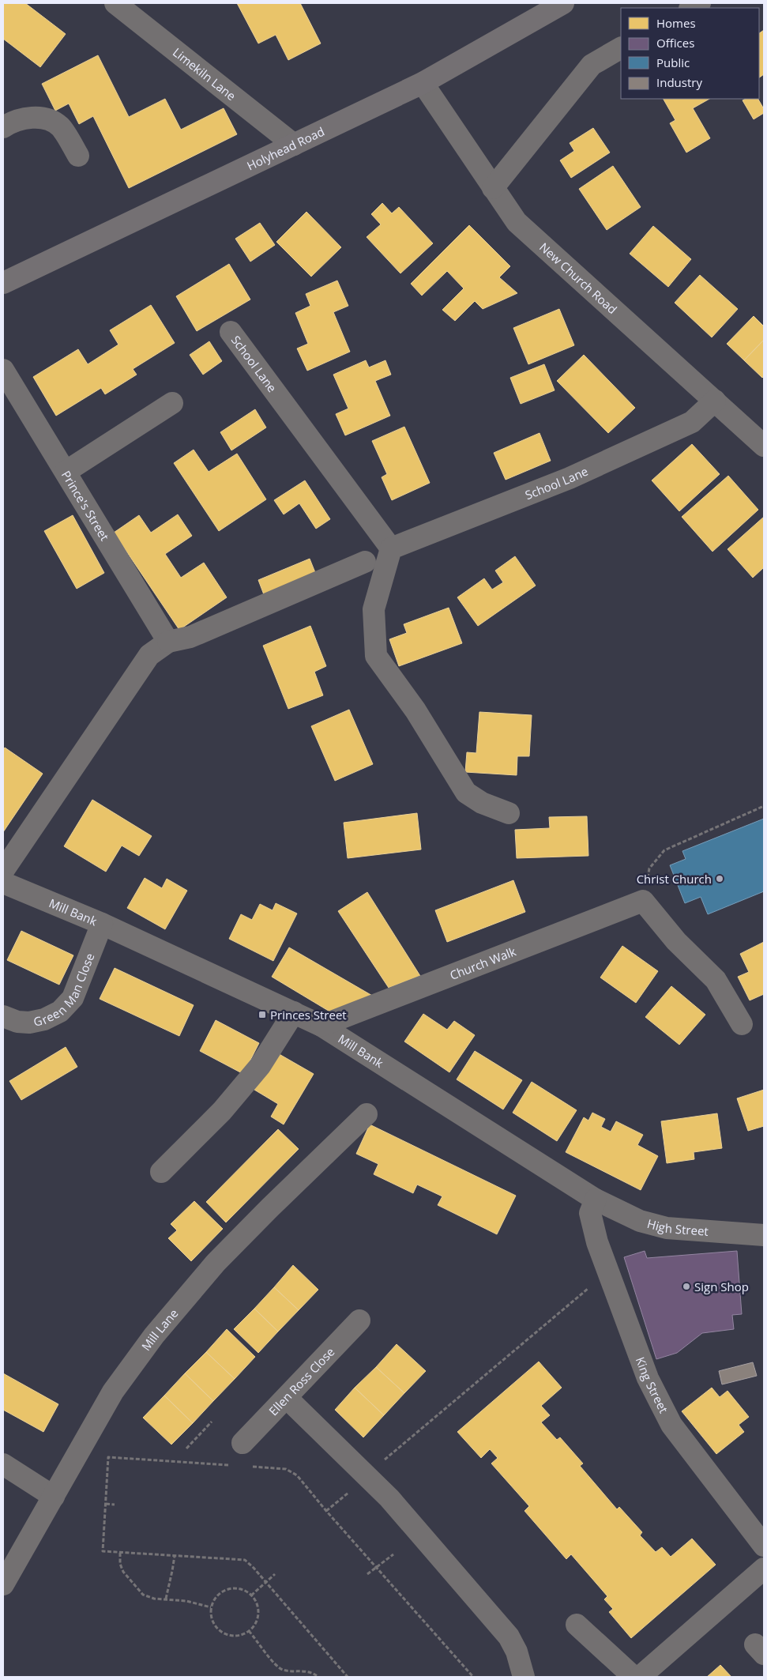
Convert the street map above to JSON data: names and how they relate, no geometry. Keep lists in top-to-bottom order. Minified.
{"streets":{"main road":["Holyhead Road"],"street":["Limekiln Lane","New Church Road","School Lane","Prince's Street","Mill Bank","Church Walk","Green Man Close","High Street","Mill Lane","Ellen Ross Close","King Street"]},"crossings":[["Limekiln Lane","Holyhead Road"],["Holyhead Road","New Church Road"],["New Church Road","School Lane"],["Mill Bank","Church Walk"],["Mill Bank","Green Man Close"],["Mill Bank","High Street"],["Mill Bank","King Street"],["High Street","King Street"]],"places":{"other":["Christ Church","Sign Shop"],"transit":["Princes Street"]},"legend":["Homes","Offices","Public","Industry"]}
